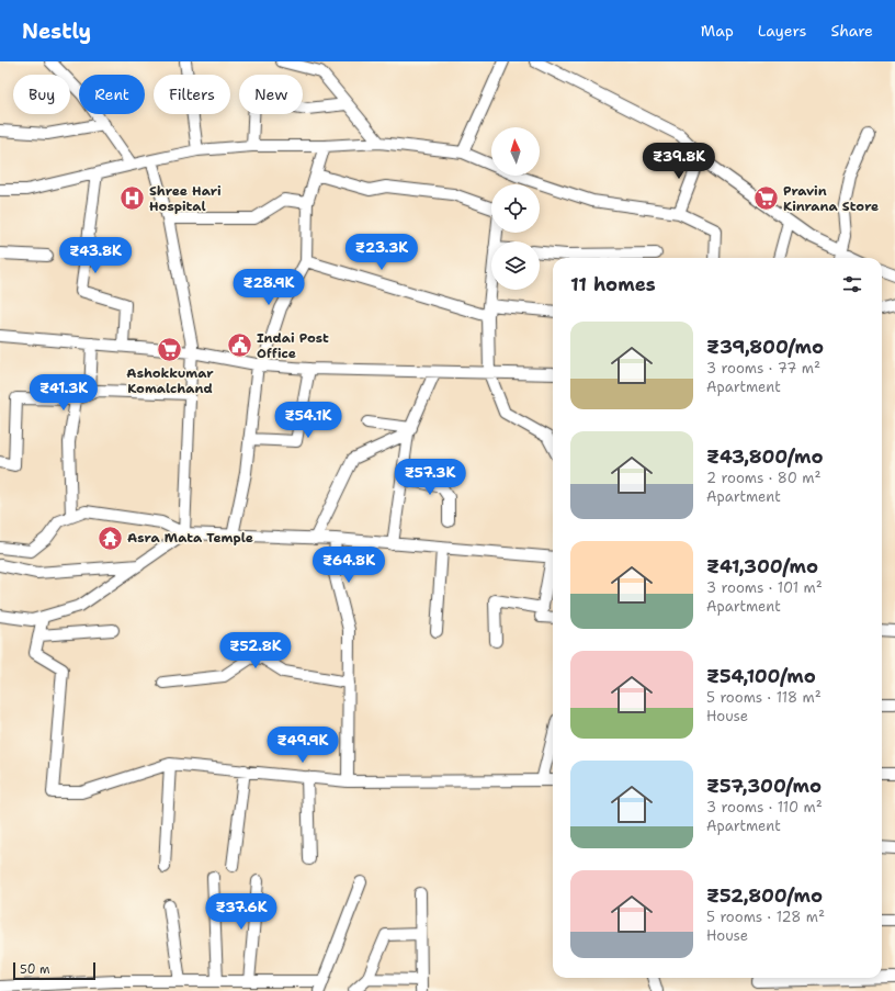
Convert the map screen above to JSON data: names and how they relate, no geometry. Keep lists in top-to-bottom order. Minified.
{"places":{"hospital":["Shree Hari Hospital"],"supermarket":["Pravin Kinrana Store","Ashokkumar Komalchand"],"public building":["Indai Post Office"],"temple":["Asra Mata Temple"]},"scale_bar":"50 m","north":"top","page":{"header":"Nestly","nav":["Map","Layers","Share"],"chip":["Buy","Rent","Filters","New"],"price":["₹39.8K","₹23.3K","₹43.8K","₹28.9K","₹41.3K","₹54.1K","₹57.3K","₹64.8K","₹52.8K","₹49.9K","₹37.6K"],"heading":"11 homes","list":[{"name":"₹39,800/mo","note":"3 rooms · 77 m² · Apartment"},{"name":"₹43,800/mo","note":"2 rooms · 80 m² · Apartment"},{"name":"₹41,300/mo","note":"3 rooms · 101 m² · Apartment"},{"name":"₹54,100/mo","note":"5 rooms · 118 m² · House"},{"name":"₹57,300/mo","note":"3 rooms · 110 m² · Apartment"},{"name":"₹52,800/mo","note":"5 rooms · 128 m² · House"}],"scale":"50 m"}}
